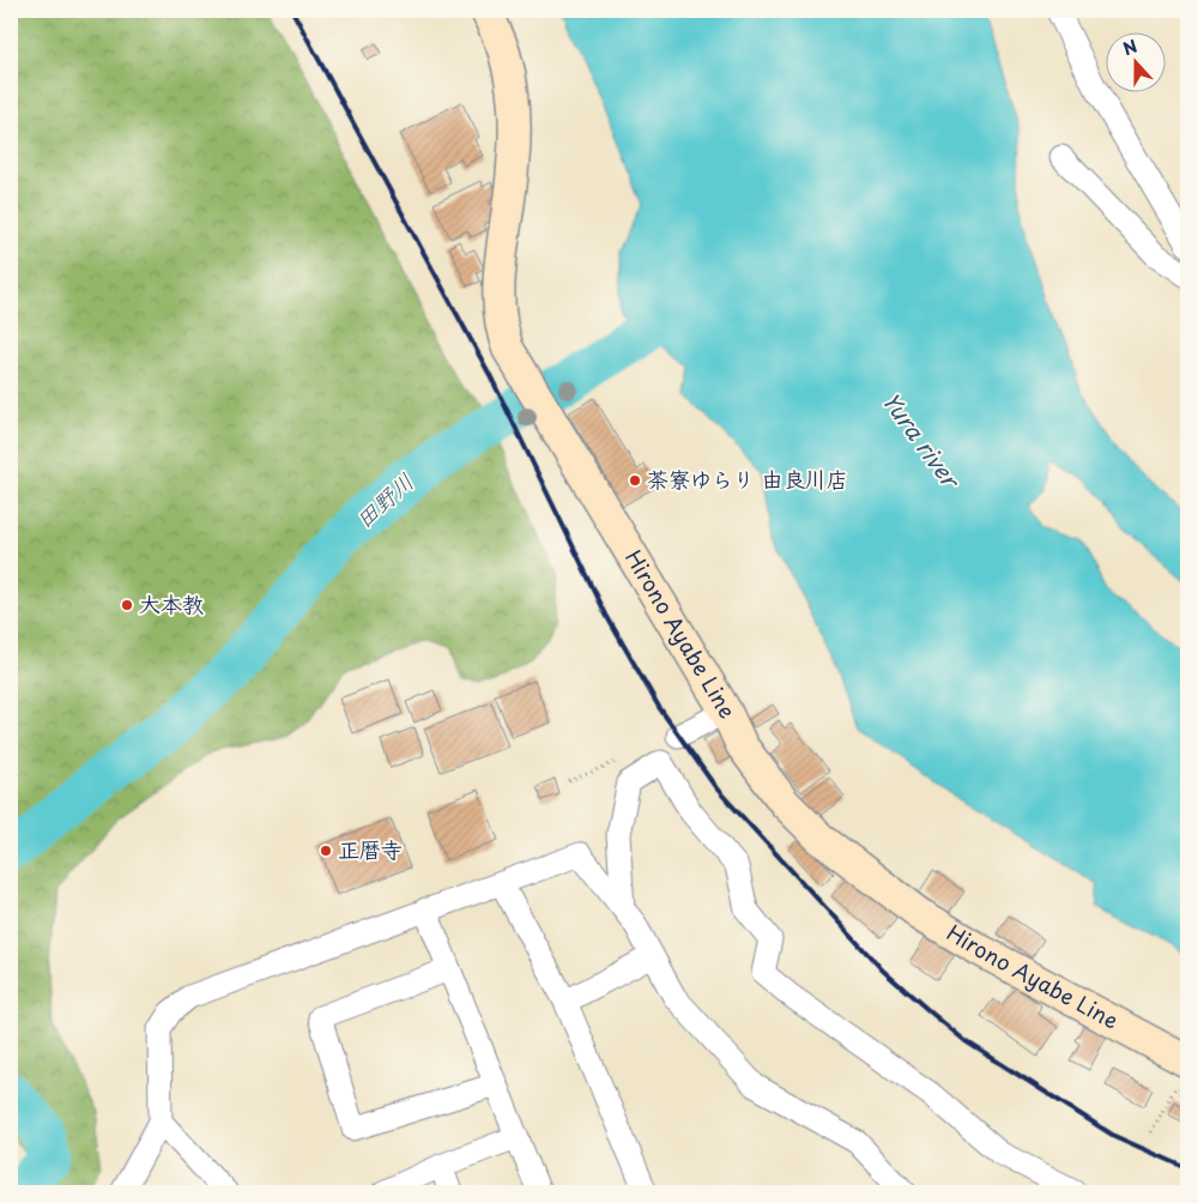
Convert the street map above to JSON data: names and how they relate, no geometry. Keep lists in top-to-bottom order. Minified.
{"streets":{"main road":["Hirono Ayabe Line"]},"water":["Yura river","田野川"],"places":["茶寮ゆらり 由良川店","大本教","正暦寺"],"north":"top"}
